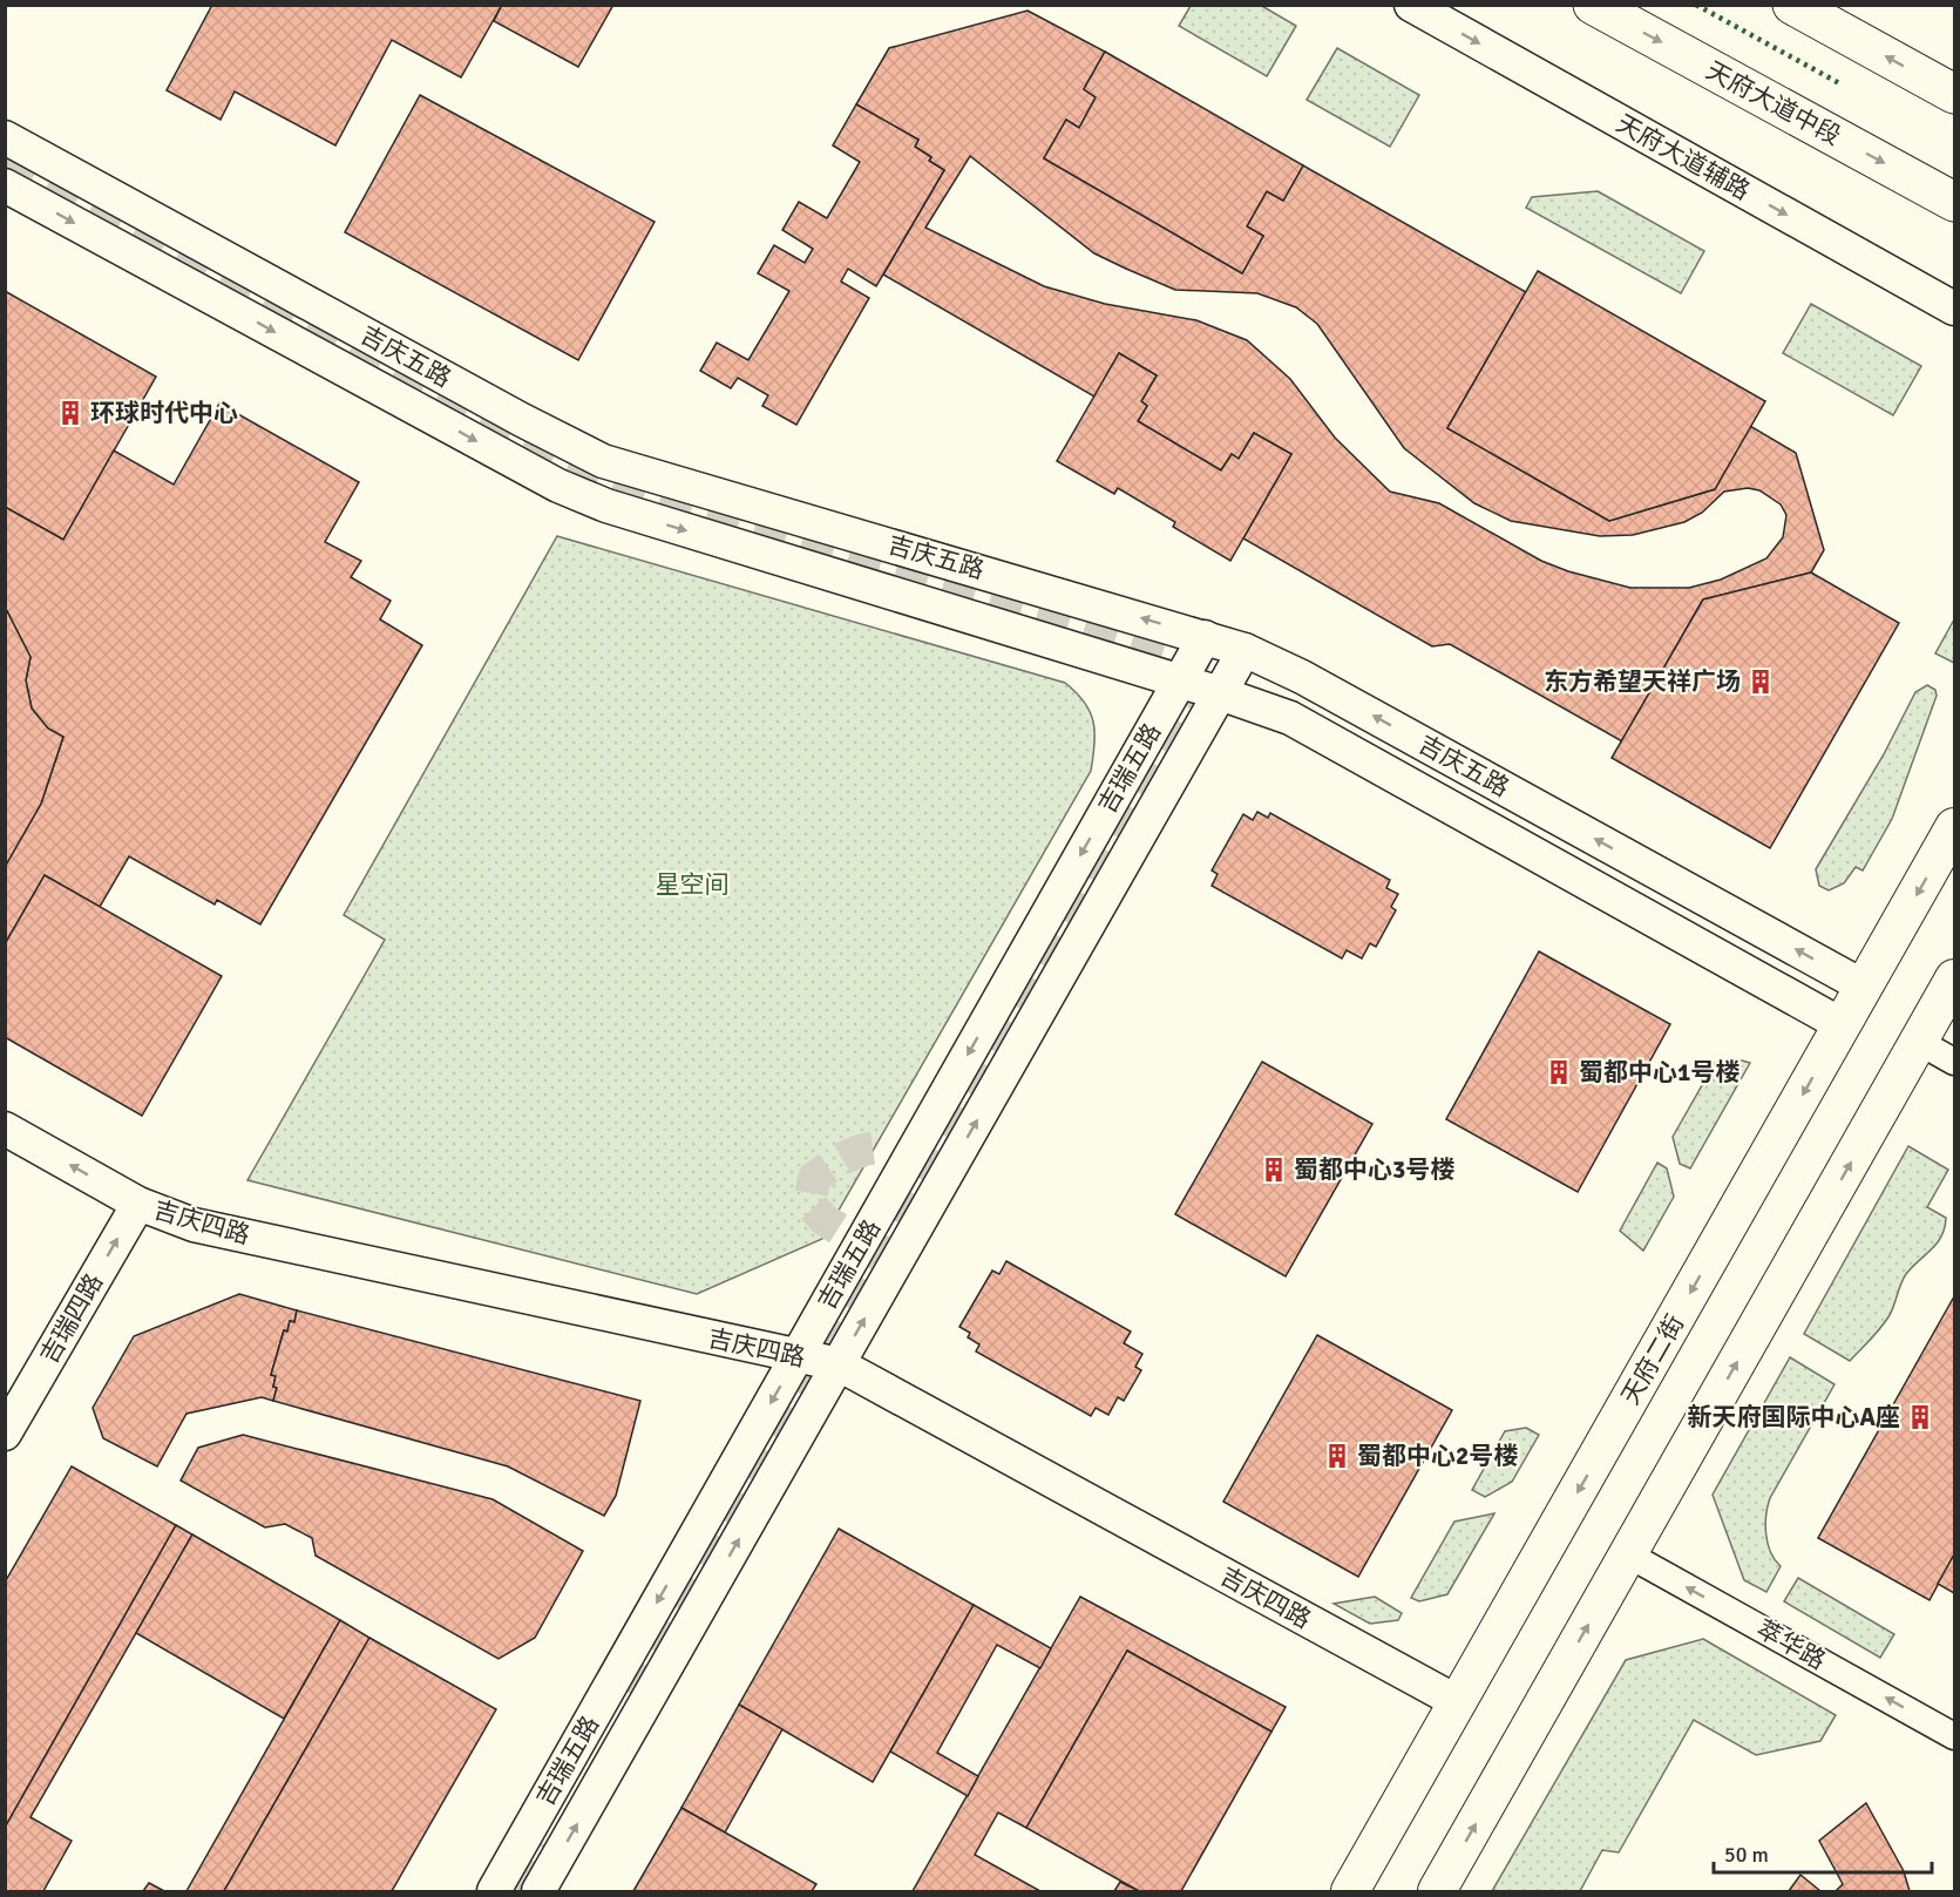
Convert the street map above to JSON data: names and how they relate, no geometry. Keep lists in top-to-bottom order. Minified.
{"streets":{"main road":["天府大道中段","天府二街"],"street":["天府大道辅路","吉庆五路","吉瑞五路","吉庆四路","吉瑞四路","萃华路"]},"crossings":[["吉庆五路","吉瑞五路"],["吉庆五路","天府二街"],["吉瑞五路","吉庆四路"],["吉庆四路","吉瑞四路"],["吉庆四路","天府二街"]],"one_way":["天府大道辅路","吉瑞四路","萃华路"],"parks":["星空间"],"places":{"building":["环球时代中心","东方希望天祥广场","蜀都中心1号楼","蜀都中心3号楼","新天府国际中心A座","蜀都中心2号楼"]},"scale_bar":"50 m"}
